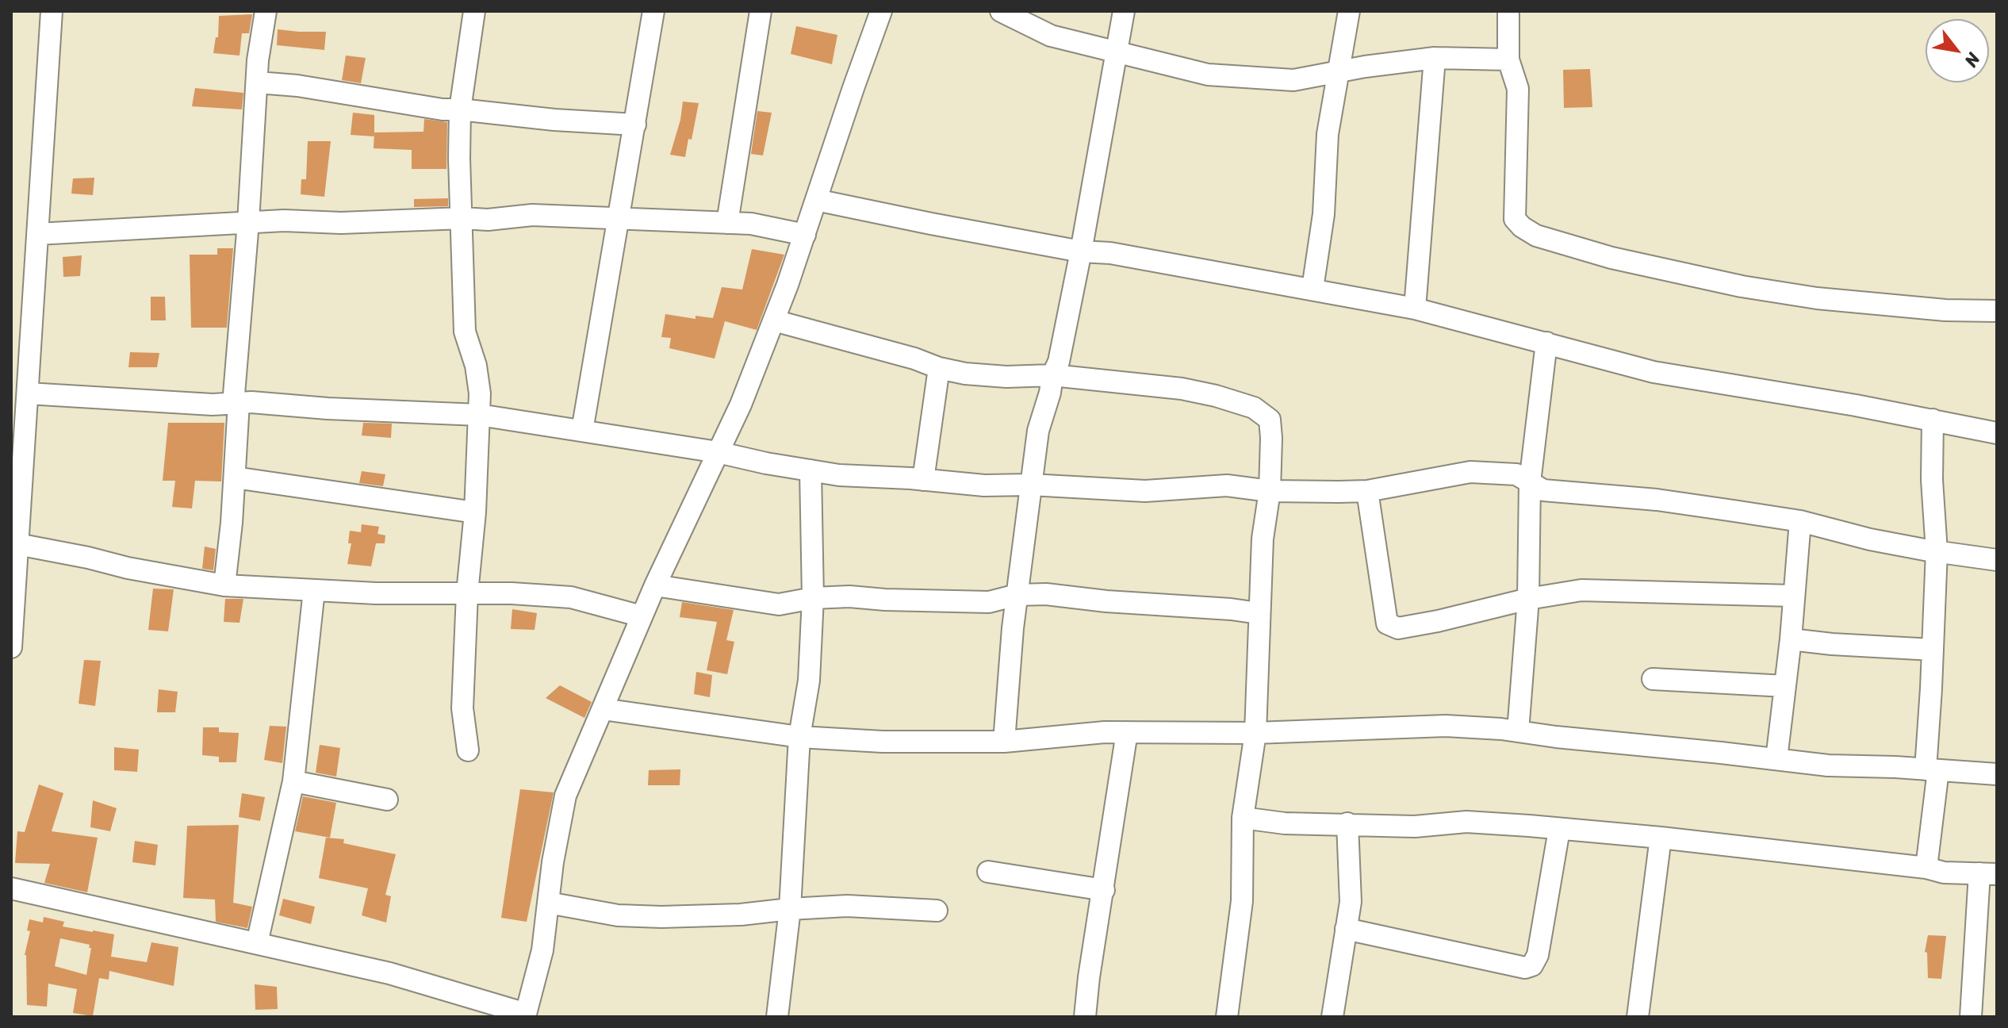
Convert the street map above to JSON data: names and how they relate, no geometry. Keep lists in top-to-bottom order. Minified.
{"north":"bottom right"}
